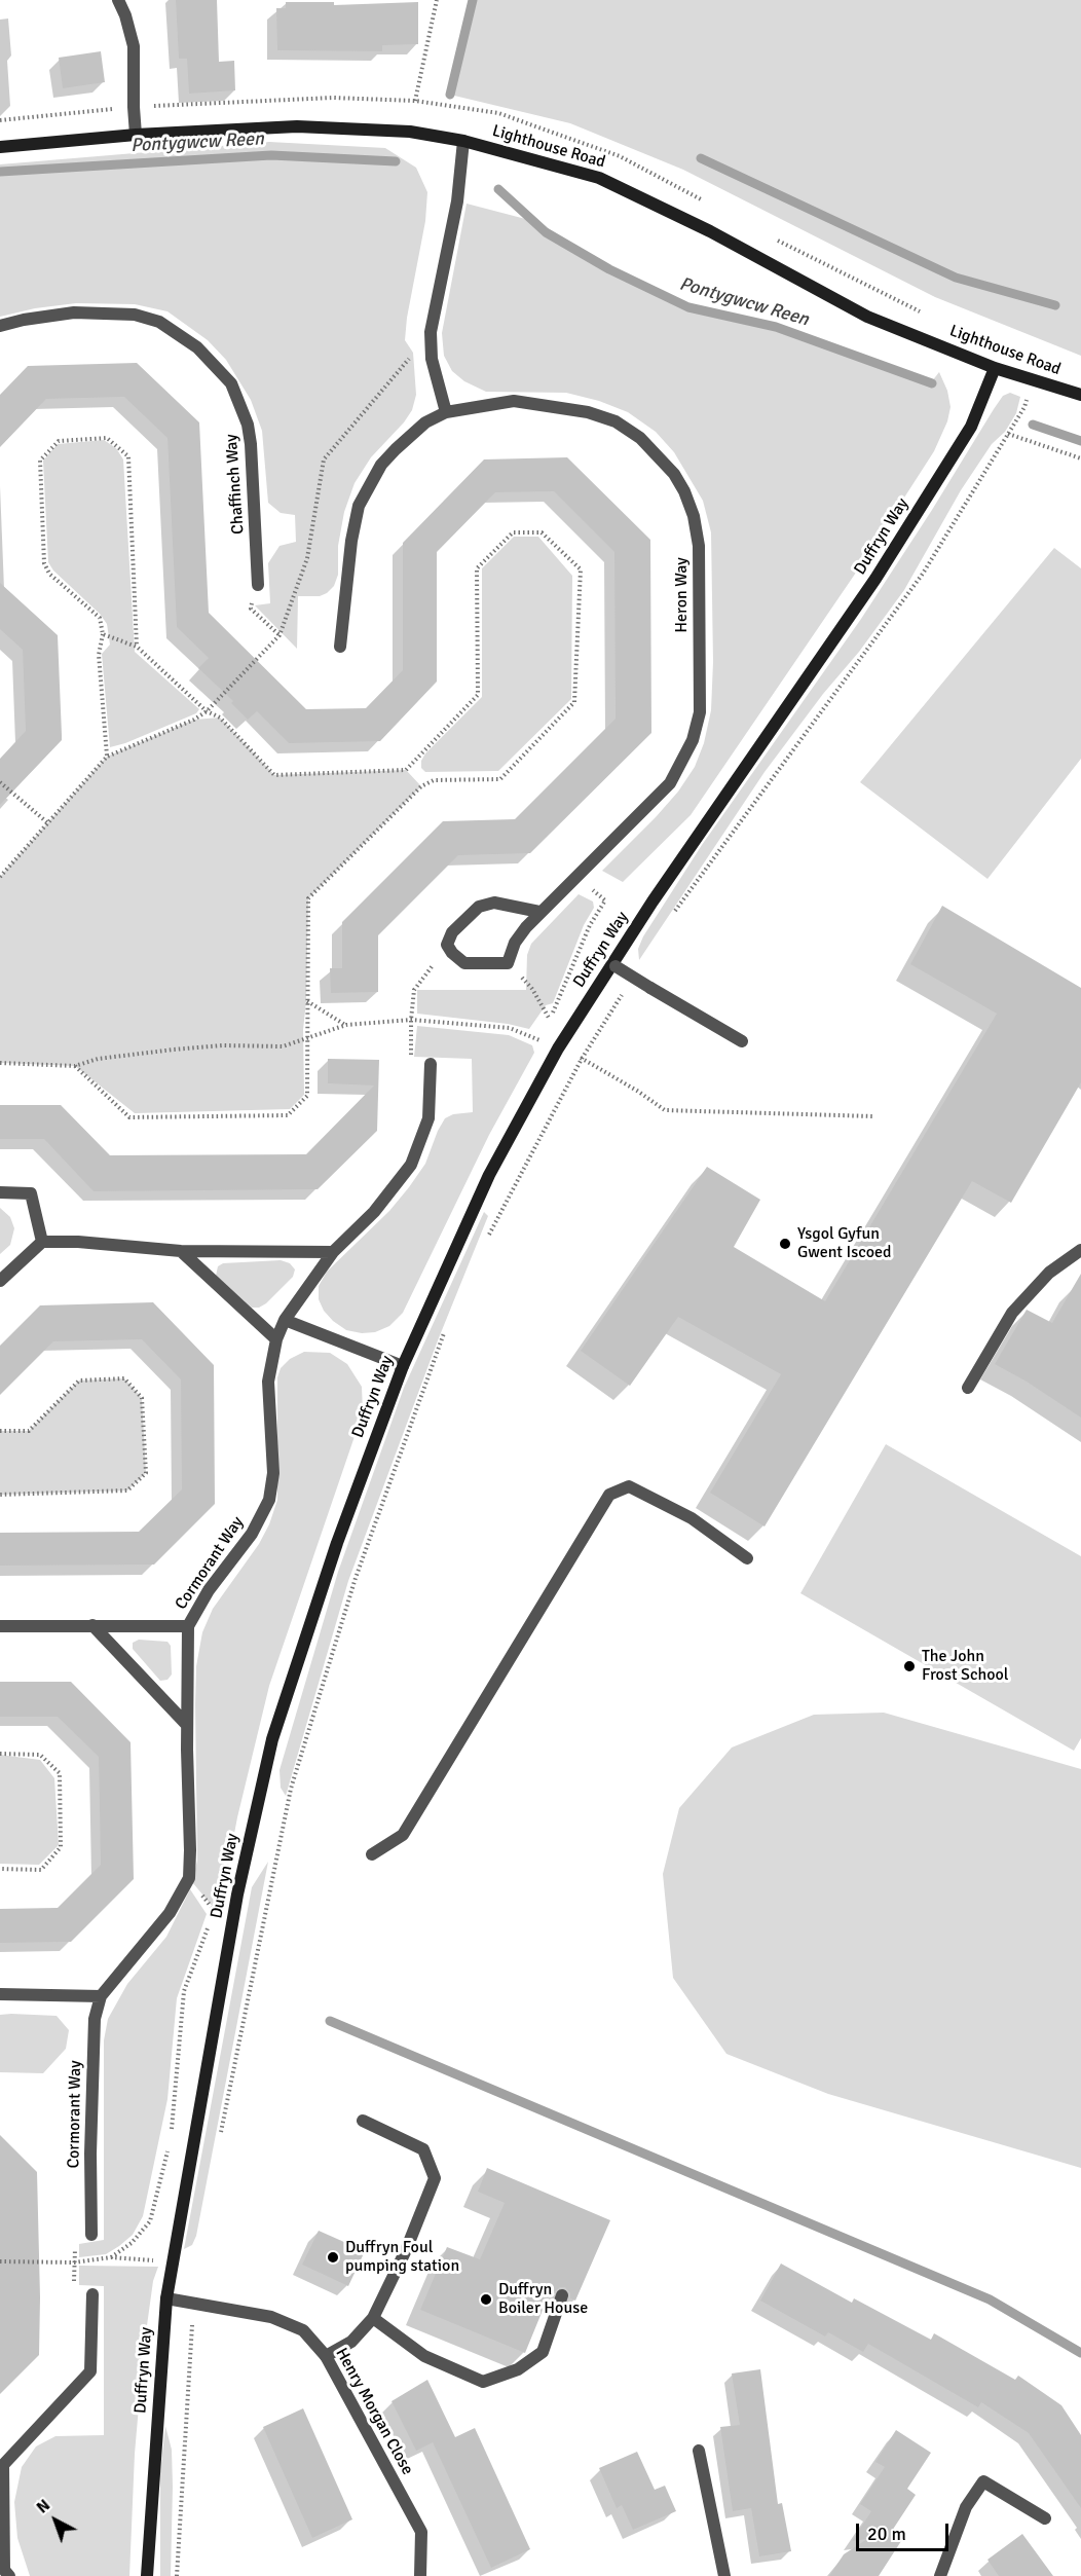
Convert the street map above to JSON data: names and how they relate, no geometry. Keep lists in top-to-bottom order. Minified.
{"streets":{"street":["Lighthouse Road","Chaffinch Way","Duffryn Way","Heron Way","Cormorant Way","Henry Morgan Close"]},"crossings":[["Lighthouse Road","Duffryn Way"],["Duffryn Way","Henry Morgan Close"]],"water":["Pontygwcw Reen"],"places":["Ysgol Gyfun Gwent Iscoed","The John Frost School","Duffryn Foul pumping station","Duffryn Boiler House"],"scale_bar":"20 m","north":"top left"}
